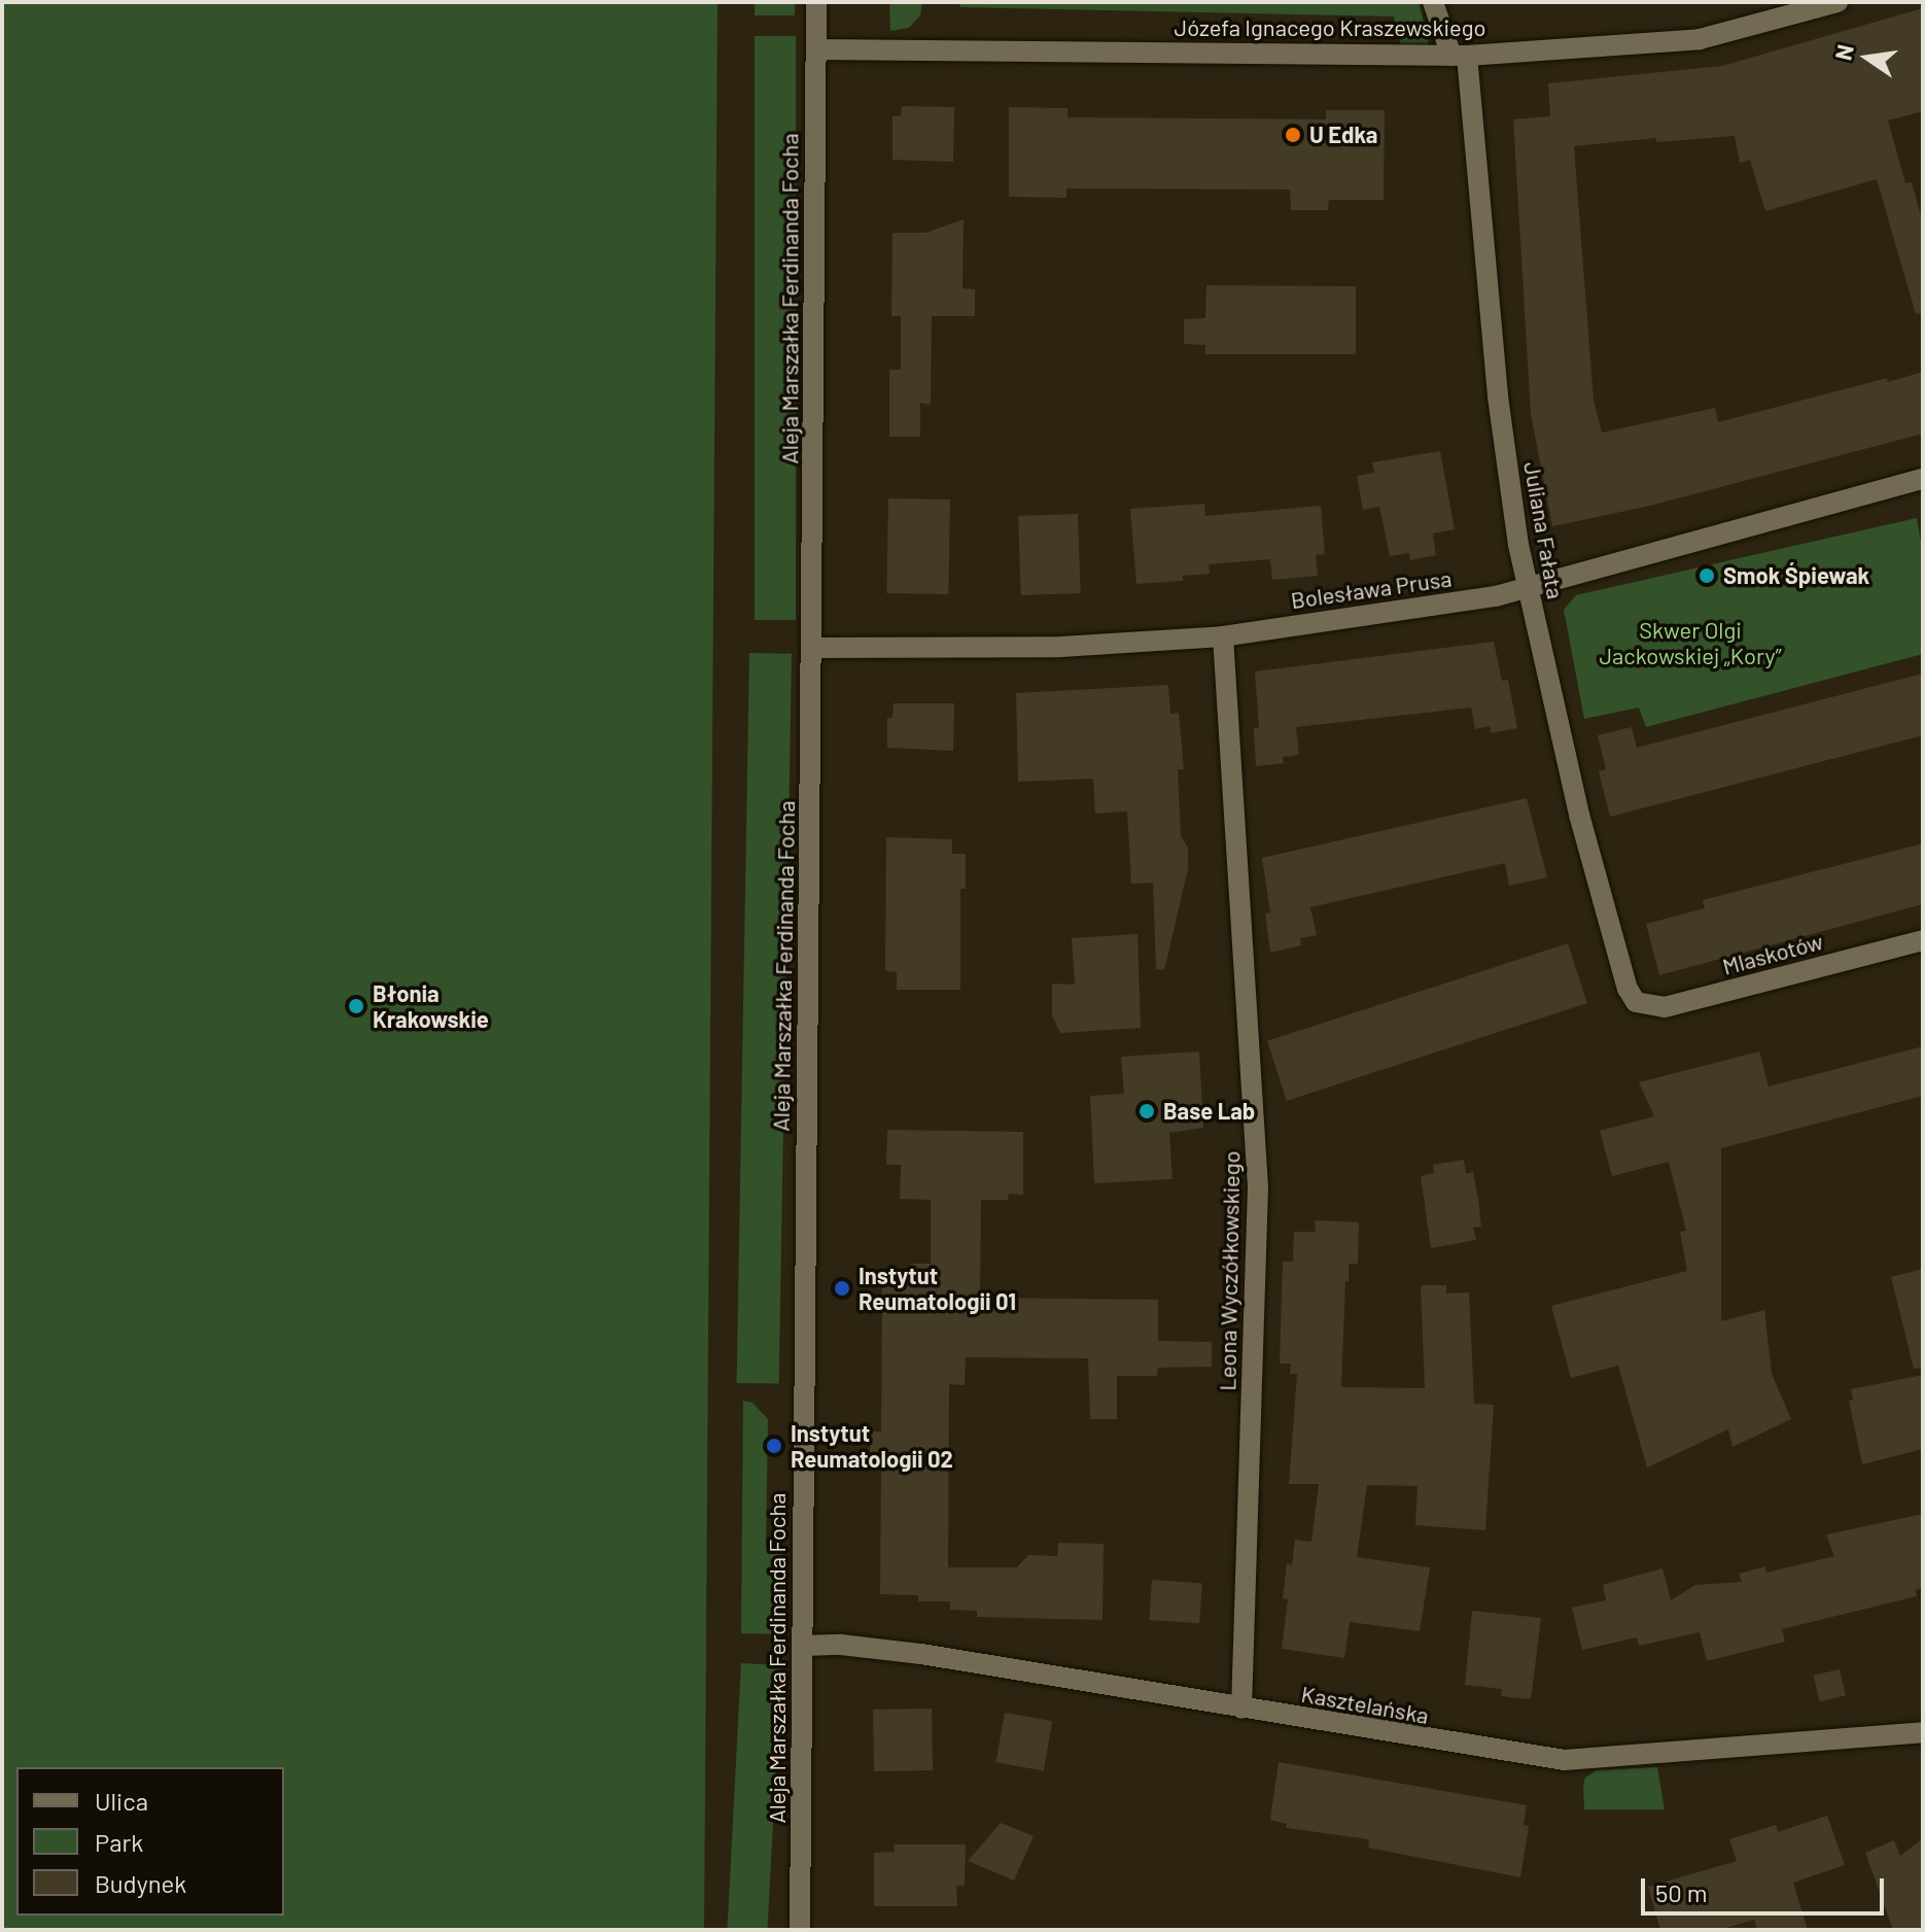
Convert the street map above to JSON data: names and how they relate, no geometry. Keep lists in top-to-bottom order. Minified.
{"streets":{"street":["Józefa Ignacego Kraszewskiego","Aleja Marszałka Ferdinanda Focha","Juliana Fałata","Bolesława Prusa","Mlaskotów","Leona Wyczółkowskiego","Kasztelańska"]},"crossings":[["Józefa Ignacego Kraszewskiego","Aleja Marszałka Ferdinanda Focha"],["Józefa Ignacego Kraszewskiego","Juliana Fałata"],["Aleja Marszałka Ferdinanda Focha","Bolesława Prusa"],["Aleja Marszałka Ferdinanda Focha","Kasztelańska"],["Juliana Fałata","Bolesława Prusa"],["Juliana Fałata","Mlaskotów"],["Bolesława Prusa","Leona Wyczółkowskiego"],["Leona Wyczółkowskiego","Kasztelańska"]],"parks":["Skwer Olgi Jackowskiej „Kory”"],"places":["U Edka","Smok Śpiewak","Błonia Krakowskie","Base Lab","Instytut Reumatologii 01","Instytut Reumatologii 02"],"legend":["Ulica","Park","Budynek"],"scale_bar":"50 m","north":"left"}
